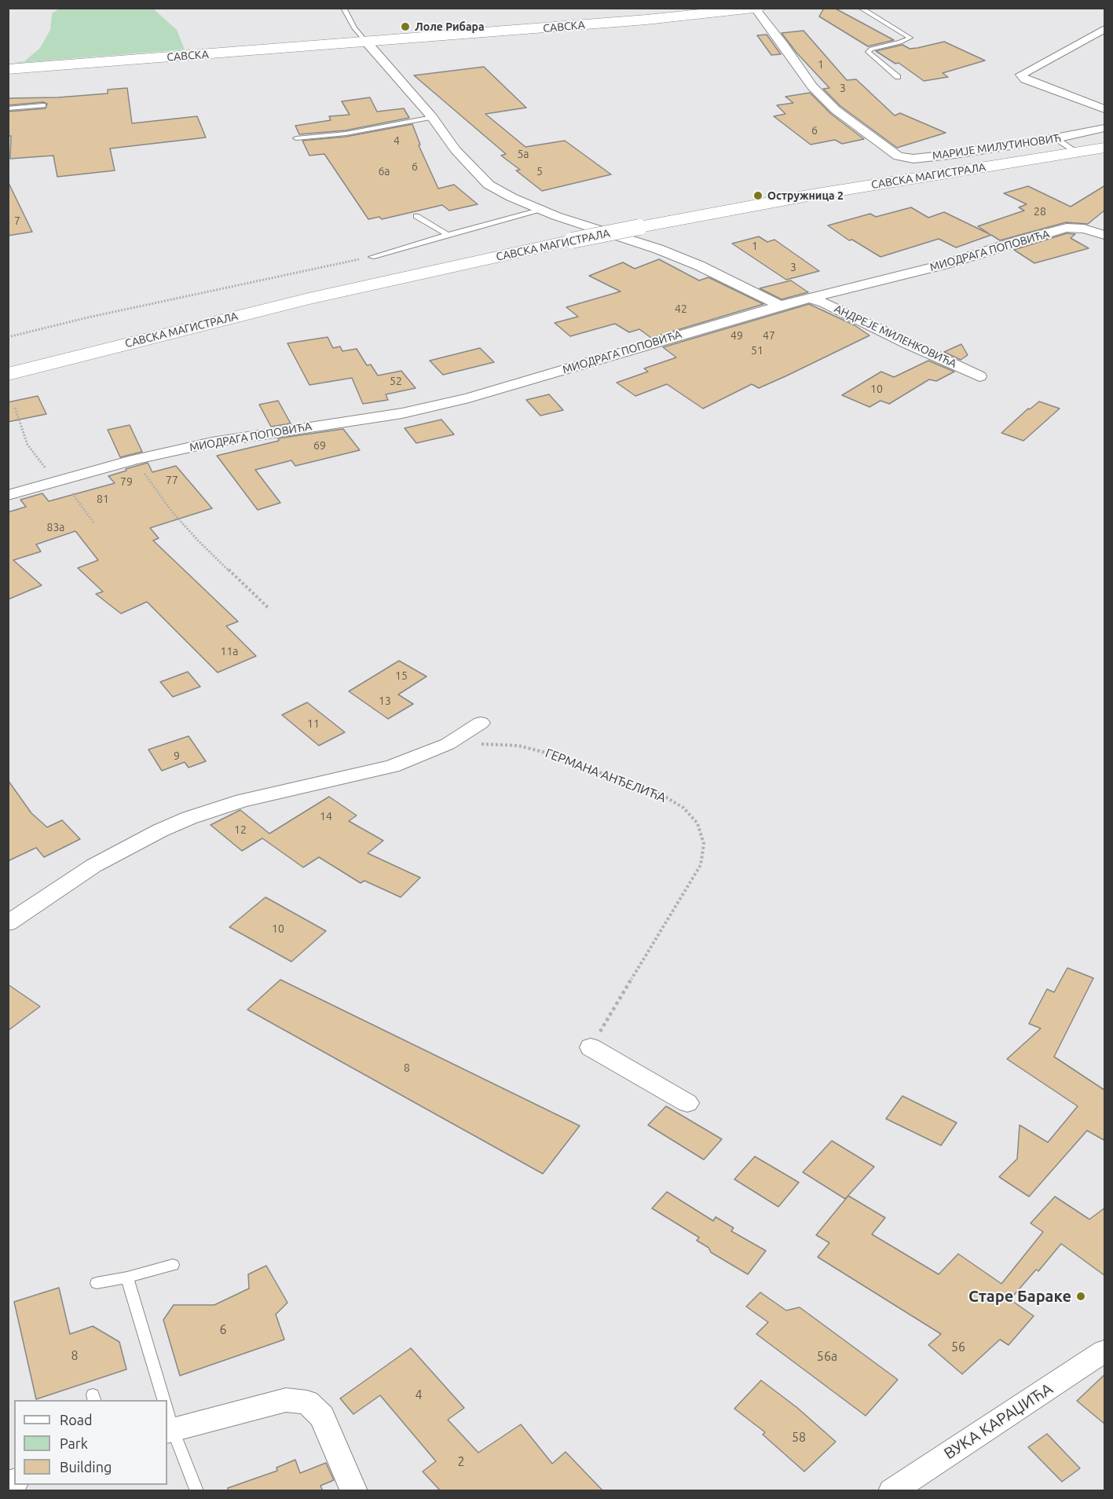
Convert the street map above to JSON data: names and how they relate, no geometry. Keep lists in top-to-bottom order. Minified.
{"streets":{"main road":["САВСКА","САВСКА МАГИСТРАЛА"],"street":["МАРИЈЕ МИЛУТИНОВИЋ","МИОДРАГА ПОПОВИЋА","АНДРЕЈЕ МИЛЕНКОВИЋА","ВУКА КАРАЏИЋА"],"path":["ГЕРМАНА АНЂЕЛИЋА"]},"crossings":[["САВСКА","МАРИЈЕ МИЛУТИНОВИЋ"],["МИОДРАГА ПОПОВИЋА","АНДРЕЈЕ МИЛЕНКОВИЋА"]],"places":["Лоле Рибара","Остружница 2","Старе Бараке"],"house_numbers":["1","3","6","4","5a","6","6a","5","28","7","1","3","42","49","47","51","52","10","69","77","79","81","83a","11a","15","13","11","9","14","12","10","8","6","56","8","56a","4","58","2"],"legend":["Road","Park","Building"]}
